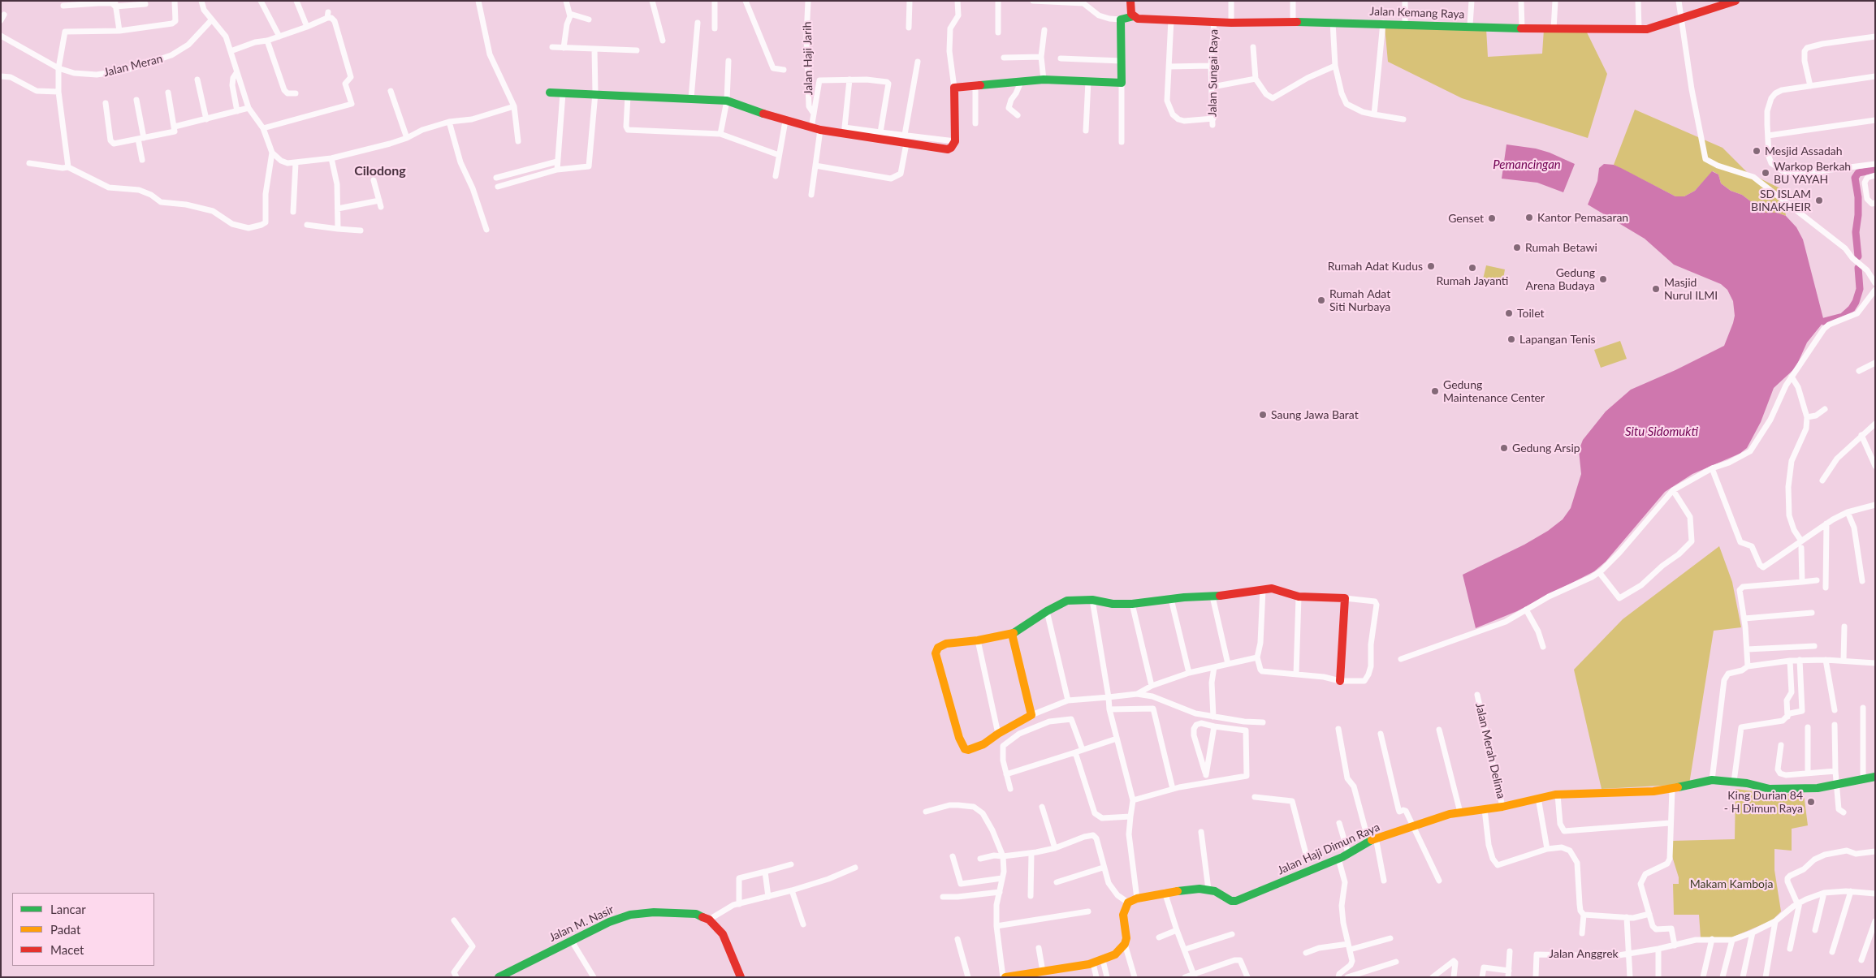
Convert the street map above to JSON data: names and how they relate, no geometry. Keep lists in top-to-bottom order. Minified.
{"streets":{"street":["Jalan Kemang Raya","Jalan Haji Jarih","Jalan Meran","Jalan Sungai Raya","Jalan Merah Delima","Jalan Haji Dimun Raya","Jalan M. Nasir","Jalan Anggrek"]},"crossings":[["Jalan Kemang Raya","Jalan Sungai Raya"],["Jalan Merah Delima","Jalan Haji Dimun Raya"]],"districts":["Cilodong"],"water":["Pemancingan","Situ Sidomukti"],"parks":["Makam Kamboja"],"places":["Mesjid Assadah","Warkop Berkah BU YAYAH","SD ISLAM BINAKHEIR","Kantor Pemasaran","Genset","Rumah Betawi","Rumah Adat Kudus","Rumah Jayanti","Gedung Arena Budaya","Masjid Nurul ILMI","Rumah Adat Siti Nurbaya","Toilet","Lapangan Tenis","Gedung Maintenance Center","Saung Jawa Barat","Gedung Arsip","King Durian 84 - H Dimun Raya"],"legend":["Lancar","Padat","Macet"]}
